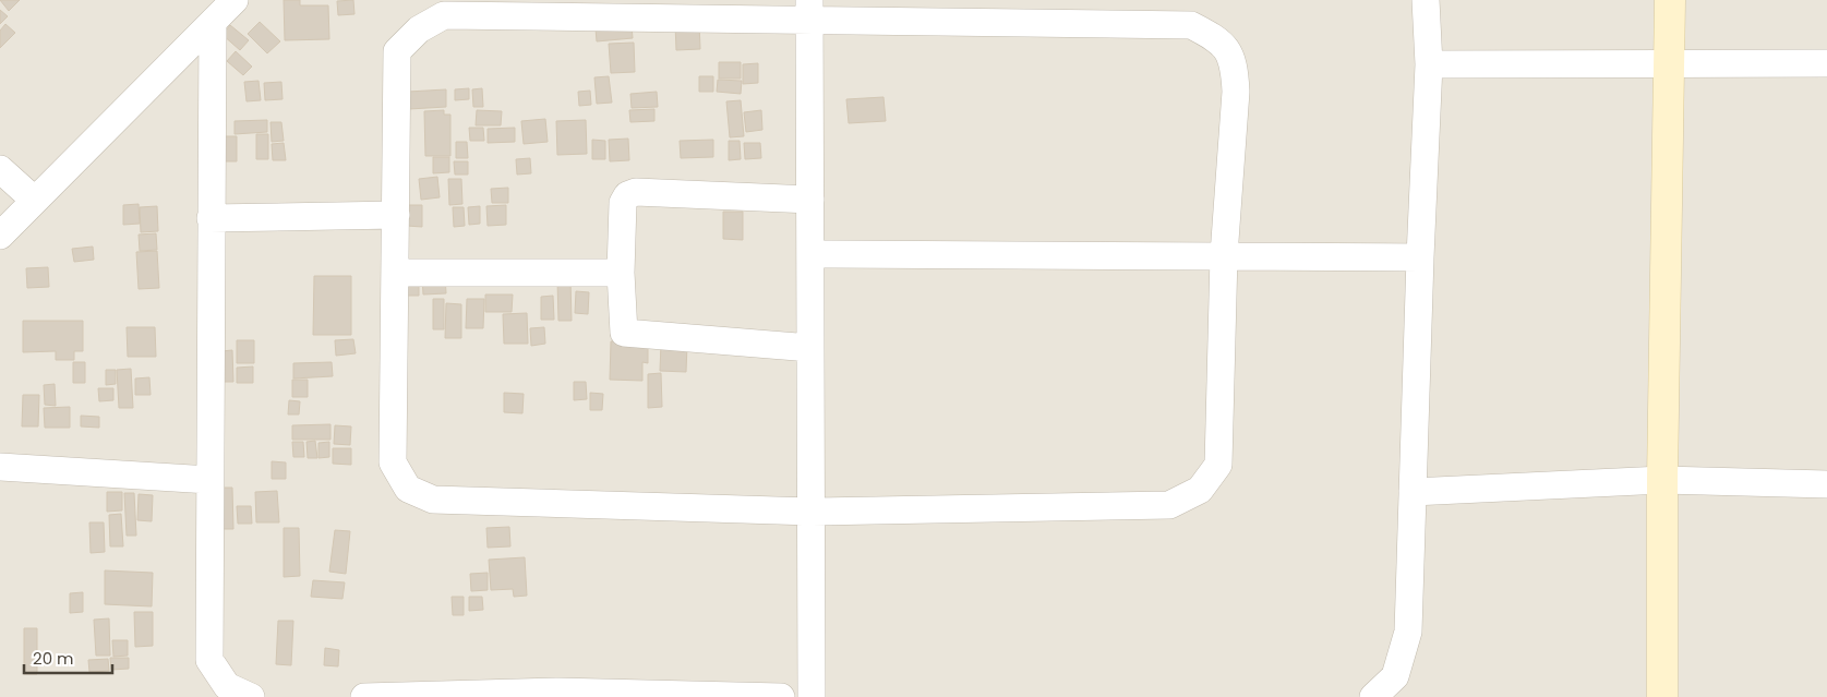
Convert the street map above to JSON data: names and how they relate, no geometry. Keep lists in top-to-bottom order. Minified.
{"scale_bar":"20 m"}
